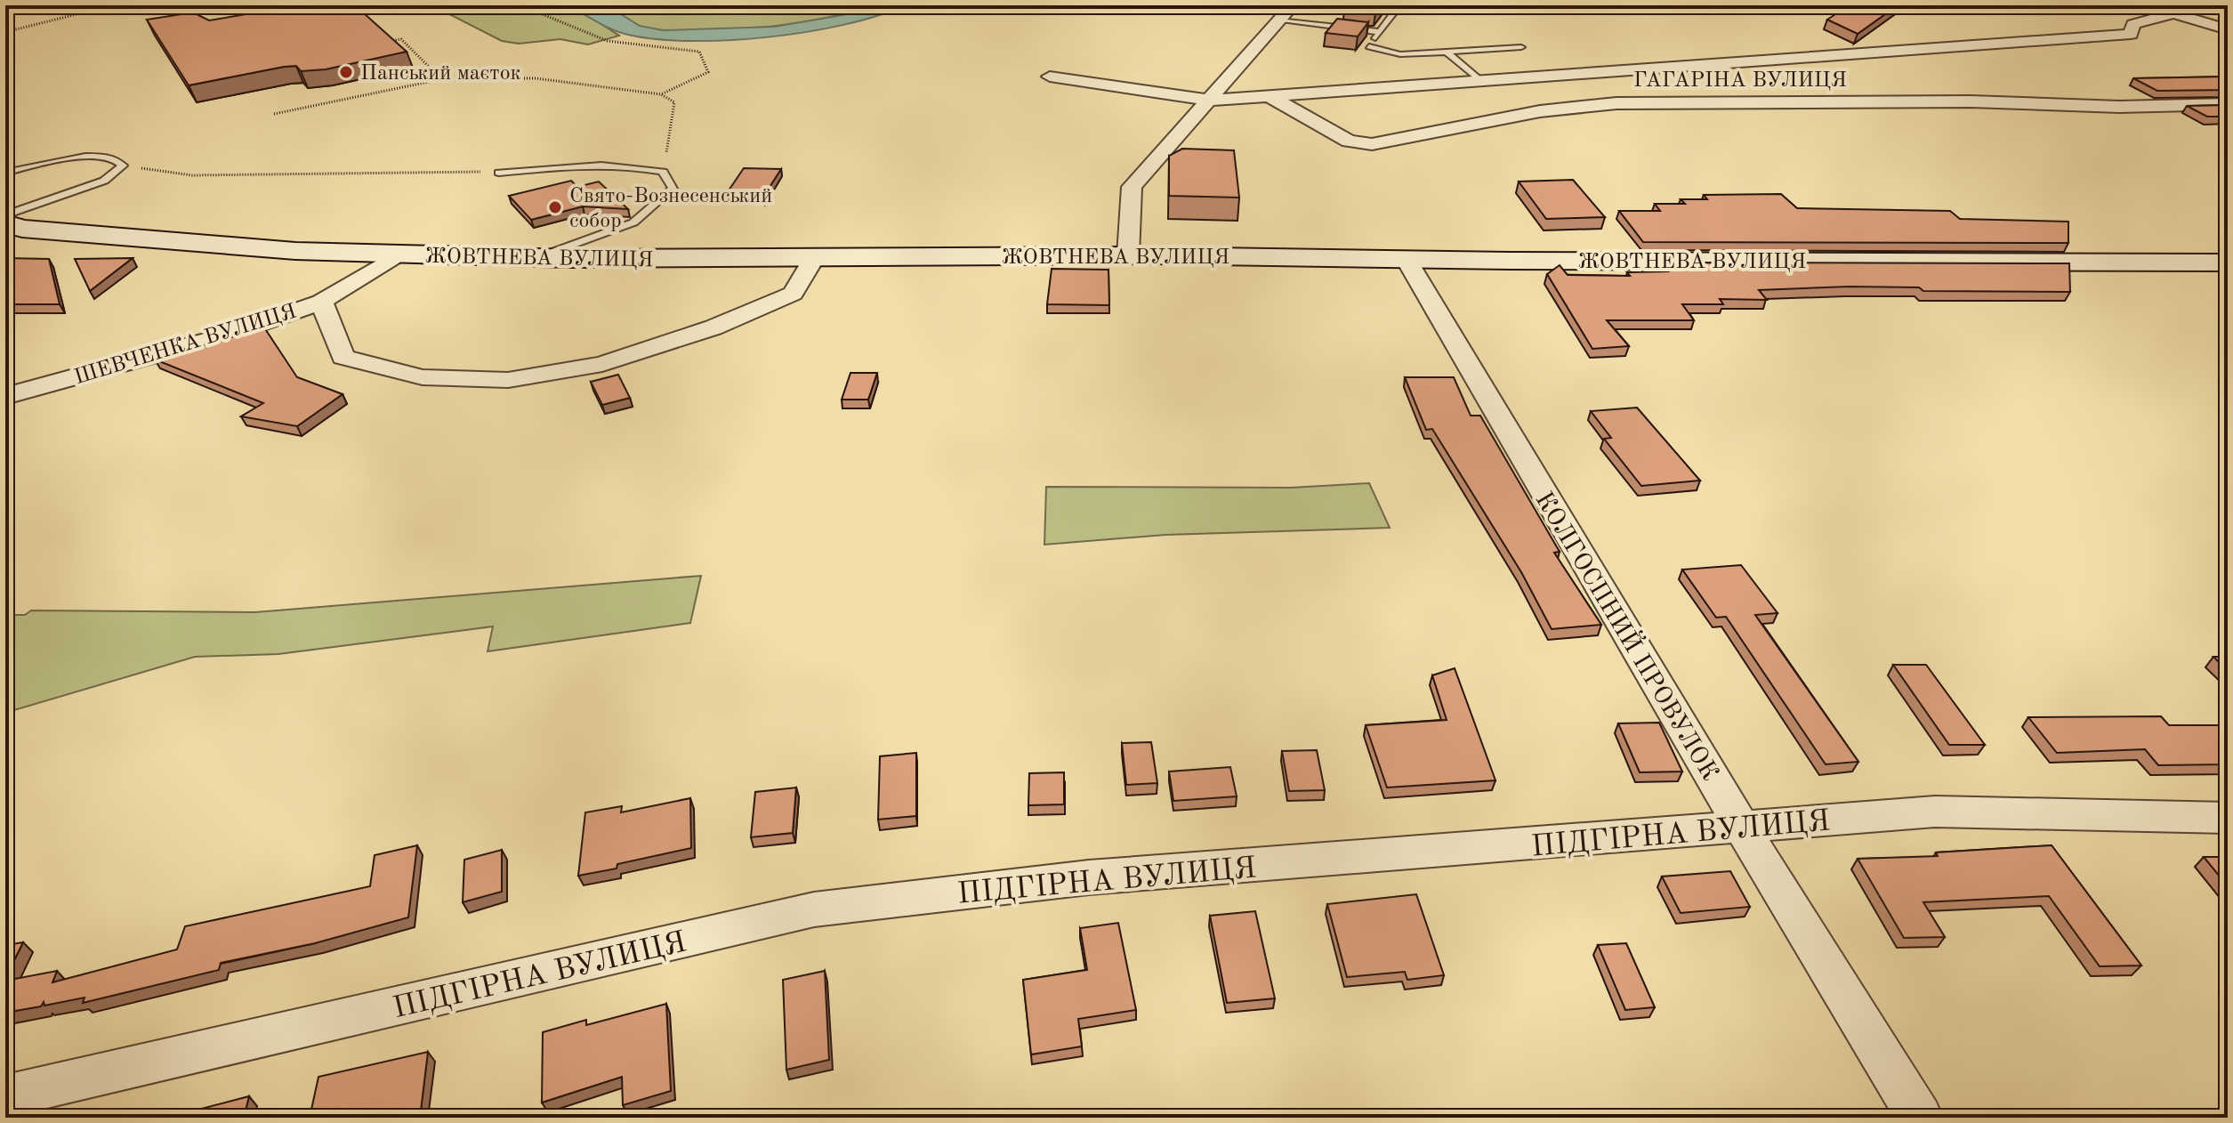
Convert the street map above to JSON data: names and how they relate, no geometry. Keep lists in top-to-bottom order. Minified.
{"streets":{"street":["ГАГАРІНА ВУЛИЦЯ","ЖОВТНЕВА ВУЛИЦЯ","ШЕВЧЕНКА ВУЛИЦЯ","КОЛГОСПНИЙ ПРОВУЛОК","ПІДГІРНА ВУЛИЦЯ"]},"crossings":[["ЖОВТНЕВА ВУЛИЦЯ","ШЕВЧЕНКА ВУЛИЦЯ"],["ЖОВТНЕВА ВУЛИЦЯ","КОЛГОСПНИЙ ПРОВУЛОК"],["КОЛГОСПНИЙ ПРОВУЛОК","ПІДГІРНА ВУЛИЦЯ"]],"places":["Панський маєток","Свято-Вознесенський собор"]}
